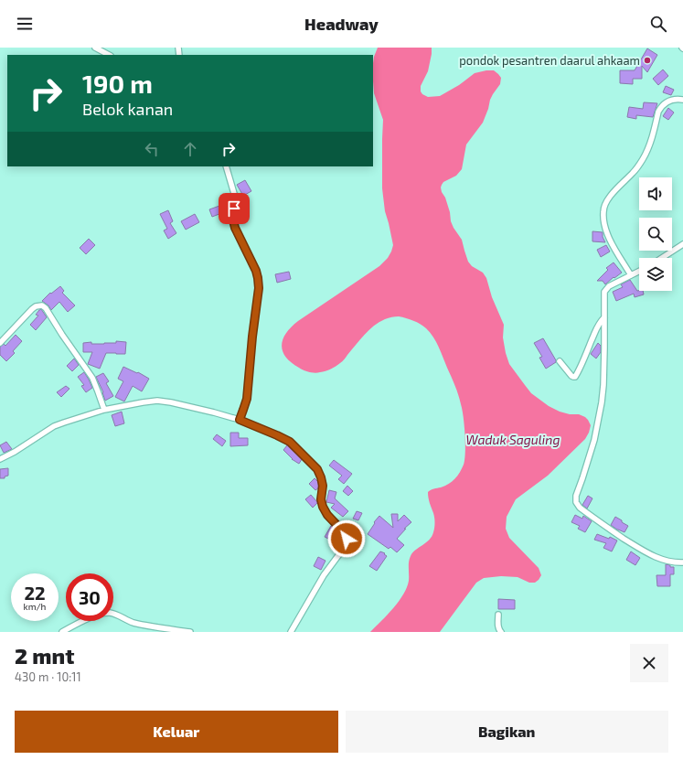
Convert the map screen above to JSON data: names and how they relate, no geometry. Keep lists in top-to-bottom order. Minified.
{"water":["Waduk Saguling"],"places":["pondok pesantren daarul ahkaam"],"page":{"header":"Headway","turn":["190 m","Belok kanan"],"speed":"22 km/h","limit":"30","heading":["2 mnt","430 m · 10:11"],"buttons":["Keluar","Bagikan"]}}
